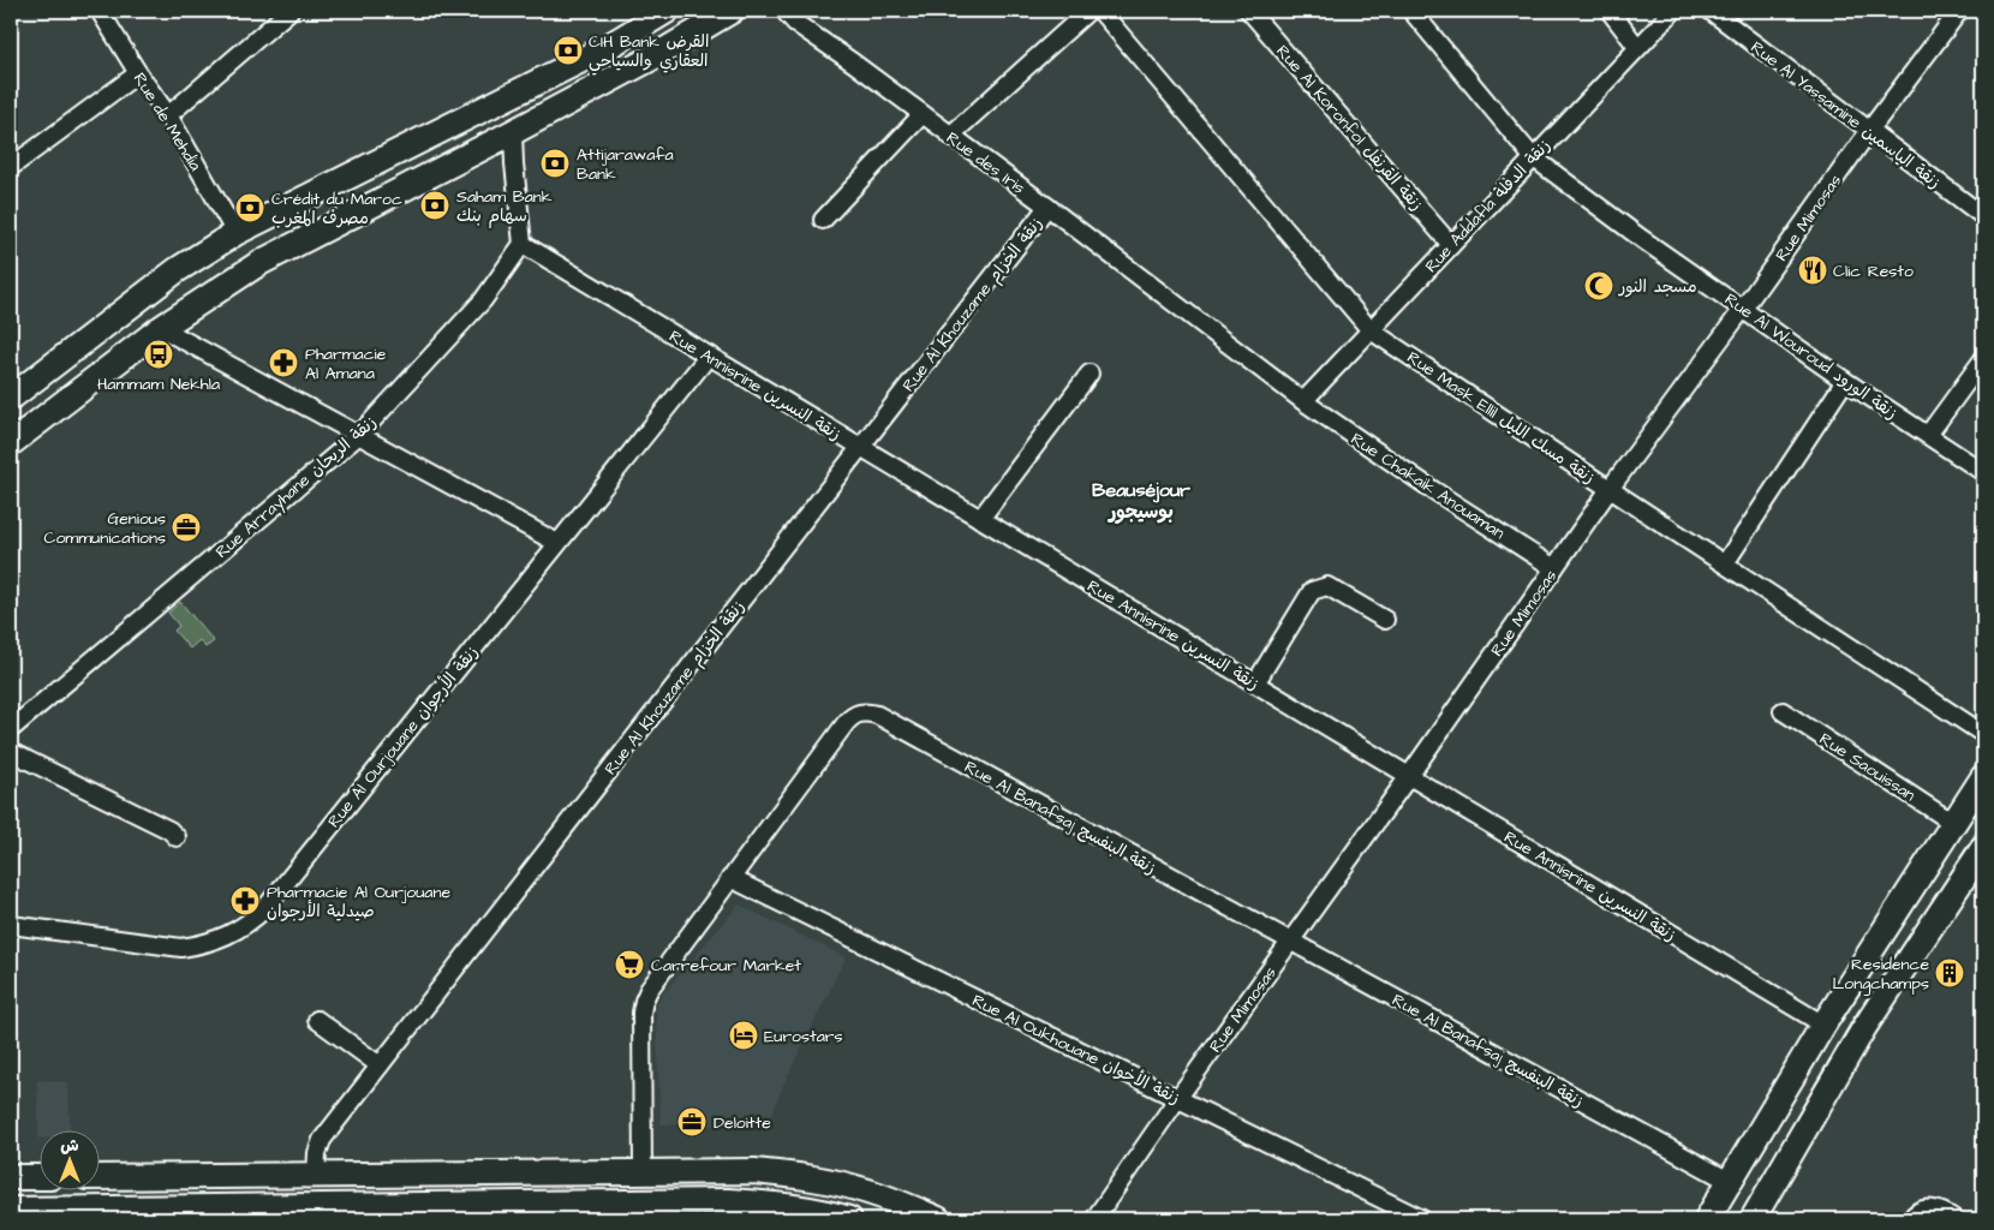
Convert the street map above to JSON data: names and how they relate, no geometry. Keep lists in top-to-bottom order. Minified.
{"streets":{"street":["Rue Al Yassamine زنقة الياسمين","Rue de Mehdia","Rue Al Koronfol زنقة القرنفل","Rue des Iris","Rue Addafla زنقة الدفلة","Rue Mimosas","Rue Al Khouzame زنقة الخزام","Rue Al Wouroud زنقة الورود","Rue Annisrine زنقة النسرين","Rue Mask Ellil زنقة مسك الليل","Rue Chakaik Anouaman","Rue Arrayhane زنقة الريحان","Rue Al Ourjouane زنقة الأرجوان","Rue Saouissan","Rue Al Banafsaj زنقة البنفسج","Rue Al Oukhouane زنقة الأخوان"]},"crossings":[["Rue Al Yassamine زنقة الياسمين","Rue Mimosas"],["Rue Al Koronfol زنقة القرنفل","Rue Addafla زنقة الدفلة"],["Rue des Iris","Rue Addafla زنقة الدفلة"],["Rue des Iris","Rue Al Khouzame زنقة الخزام"],["Rue des Iris","Rue Chakaik Anouaman"],["Rue Addafla زنقة الدفلة","Rue Al Wouroud زنقة الورود"],["Rue Addafla زنقة الدفلة","Rue Mask Ellil زنقة مسك الليل"],["Rue Addafla زنقة الدفلة","Rue Chakaik Anouaman"],["Rue Mimosas","Rue Al Wouroud زنقة الورود"],["Rue Mimosas","Rue Annisrine زنقة النسرين"],["Rue Mimosas","Rue Mask Ellil زنقة مسك الليل"],["Rue Mimosas","Rue Chakaik Anouaman"],["Rue Mimosas","Rue Al Banafsaj زنقة البنفسج"],["Rue Mimosas","Rue Al Oukhouane زنقة الأخوان"],["Rue Al Khouzame زنقة الخزام","Rue Annisrine زنقة النسرين"],["Rue Annisrine زنقة النسرين","Rue Arrayhane زنقة الريحان"],["Rue Annisrine زنقة النسرين","Rue Al Ourjouane زنقة الأرجوان"],["Rue Al Banafsaj زنقة البنفسج","Rue Al Oukhouane زنقة الأخوان"]],"districts":["Beauséjour بوسيجور"],"places":{"bank":["CIH Bank القرض العقاري والسياحي","Attijarawafa Bank","Saham Bank سهام بنك","Crédit du Maroc مصرف المغرب"],"restaurant":["Clic Resto"],"mosque":["مسجد النور"],"bus stop":["Hammam Nekhla"],"pharmacy":["Pharmacie Al Amana","Pharmacie Al Ourjouane صيدلية الأرجوان"],"office":["Genious Communications","Deloitte"],"supermarket":["Carrefour Market"],"building":["Residence Longchamps"],"hotel":["Eurostars"]},"north":"top"}
